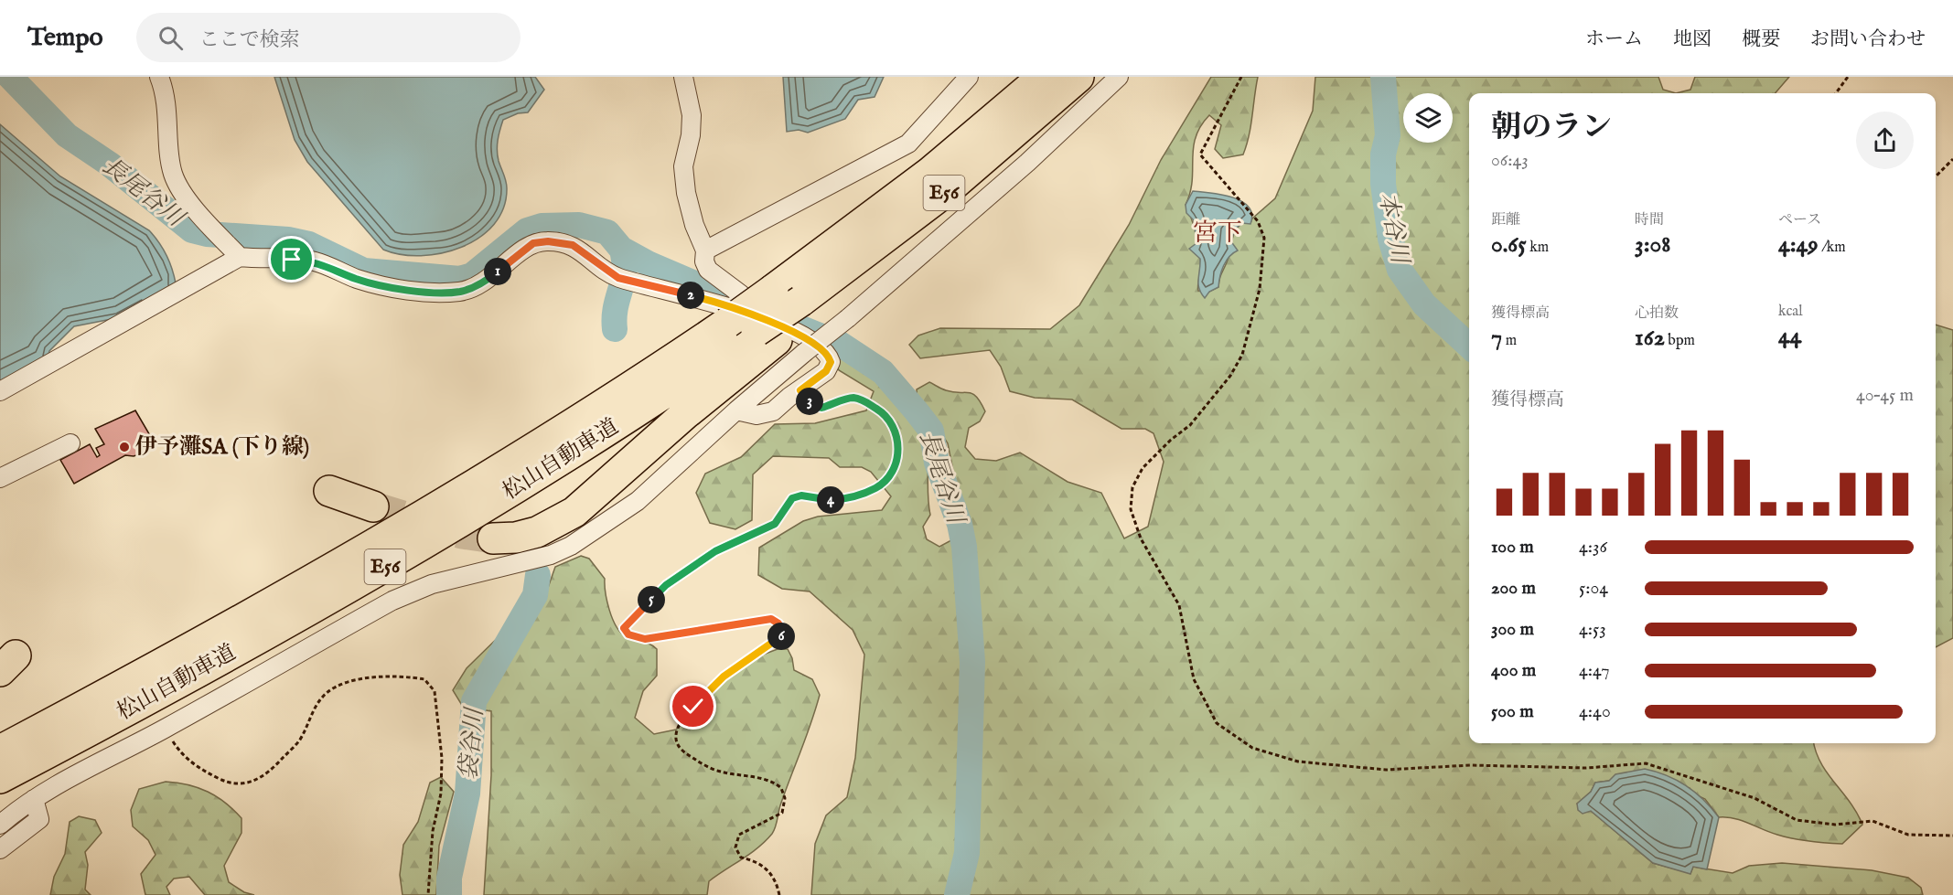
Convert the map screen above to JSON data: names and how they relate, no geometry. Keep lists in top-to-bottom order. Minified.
{"streets":{"highway":["E56","松山自動車道"]},"districts":["宮下"],"water":["長尾谷川","本谷川","袋谷川"],"places":["伊予灘SA (下り線)"],"page":{"header":"Tempo","search":"ここで検索","nav":["ホーム","地図","概要","お問い合わせ"],"heading":["朝のラン","06:43"],"stats":[["距離","0.65 km"],["時間","3:08"],["ペース","4:49 /km"],["獲得標高","7 m"],["心拍数","162 bpm"],["kcal","44"]],"pins":["1","2","3","4","5","6"],"chart":["獲得標高","40–45 m"],"list":[{"name":"100 m","note":"4:36"},{"name":"200 m","note":"5:04"},{"name":"300 m","note":"4:53"},{"name":"400 m","note":"4:47"},{"name":"500 m","note":"4:40"}]}}
